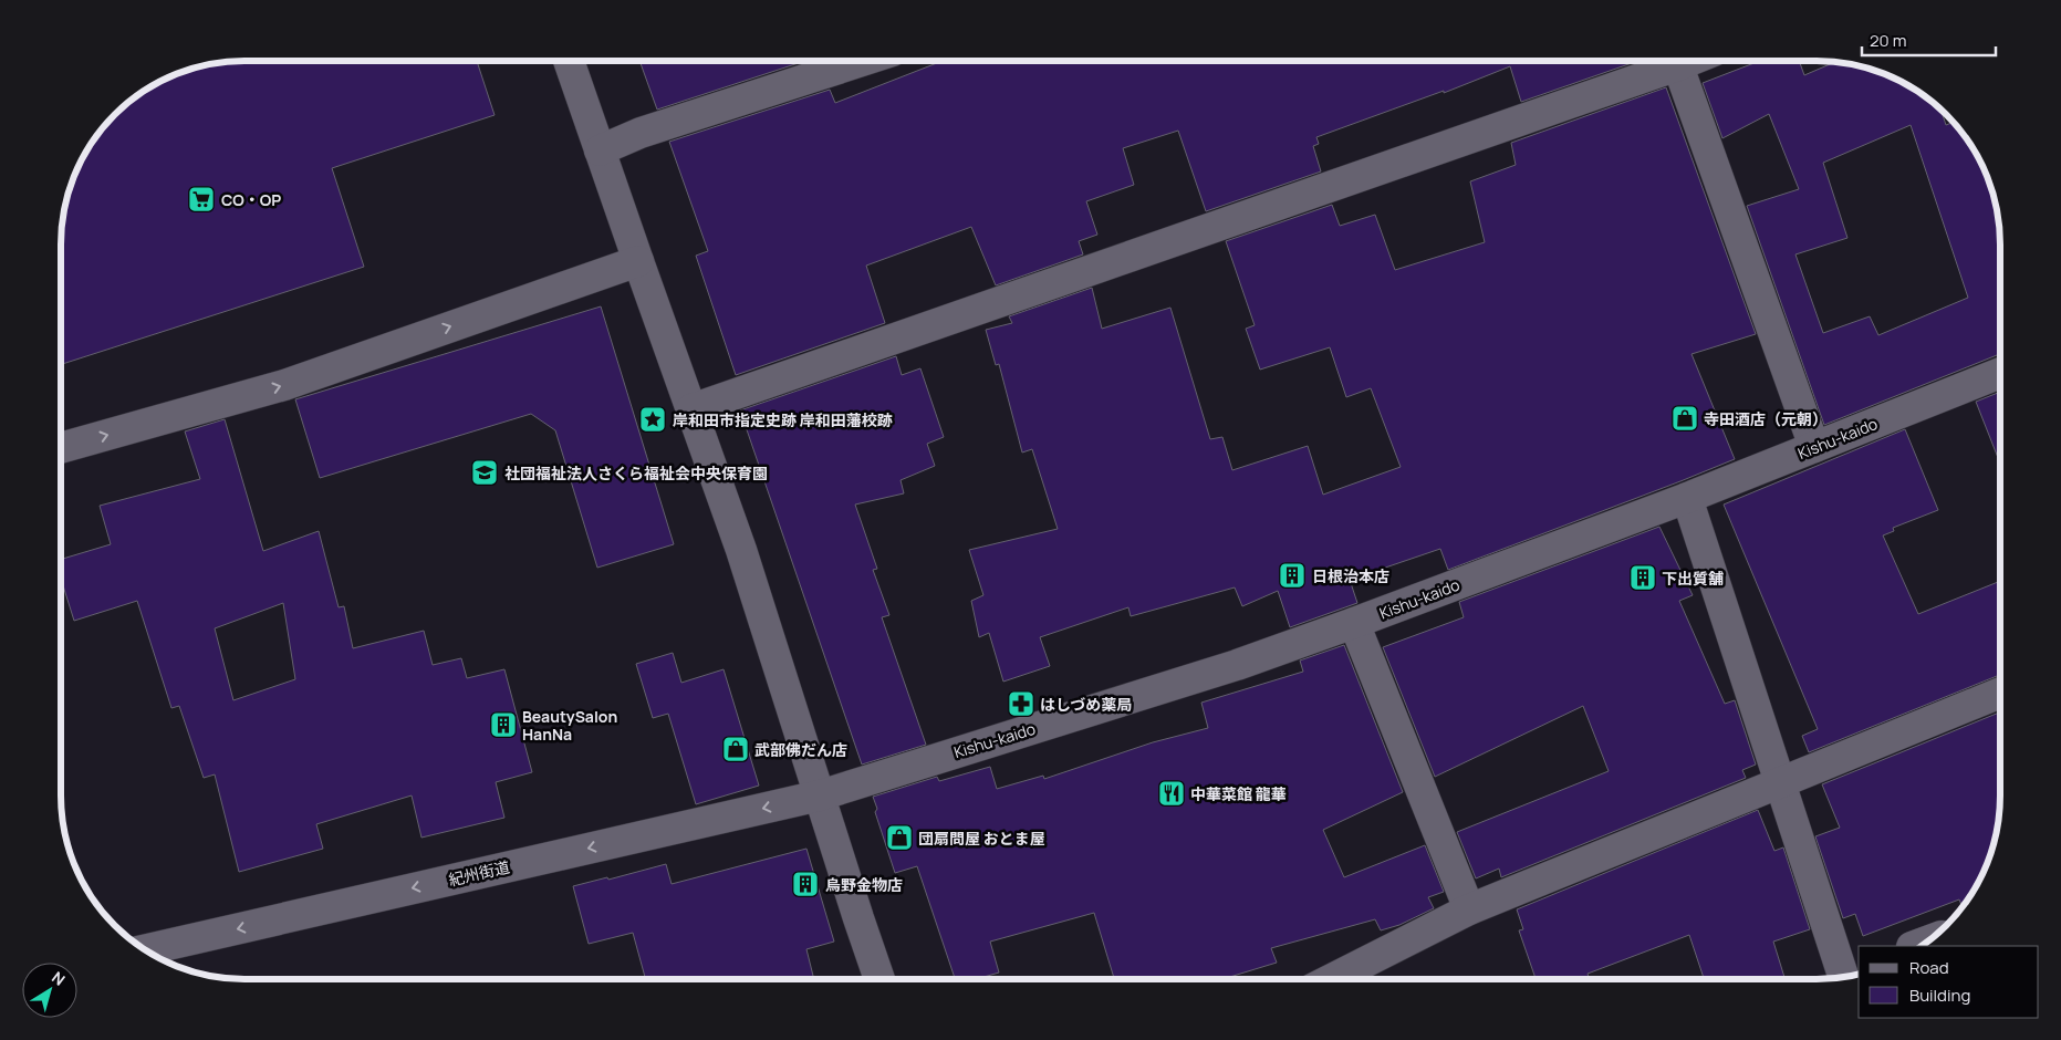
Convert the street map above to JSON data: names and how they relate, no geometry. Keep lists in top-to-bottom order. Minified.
{"streets":{"street":["Kishu-kaido","紀州街道"]},"crossings":[["Kishu-kaido","紀州街道"]],"one_way":["紀州街道"],"places":{"supermarket":["CO・OP"],"shop":["寺田酒店（元朝）","武部佛だん店","団扇問屋 おとま屋"],"place":["岸和田市指定史跡 岸和田藩校跡"],"school or university":["社団福祉法人さくら福祉会中央保育園"],"building":["日根治本店","下出質舗","BeautySalon HanNa","烏野金物店"],"pharmacy":["はしづめ薬局"],"restaurant":["中華菜館 龍華"]},"legend":["Road","Building"],"scale_bar":"20 m","north":"top right"}
